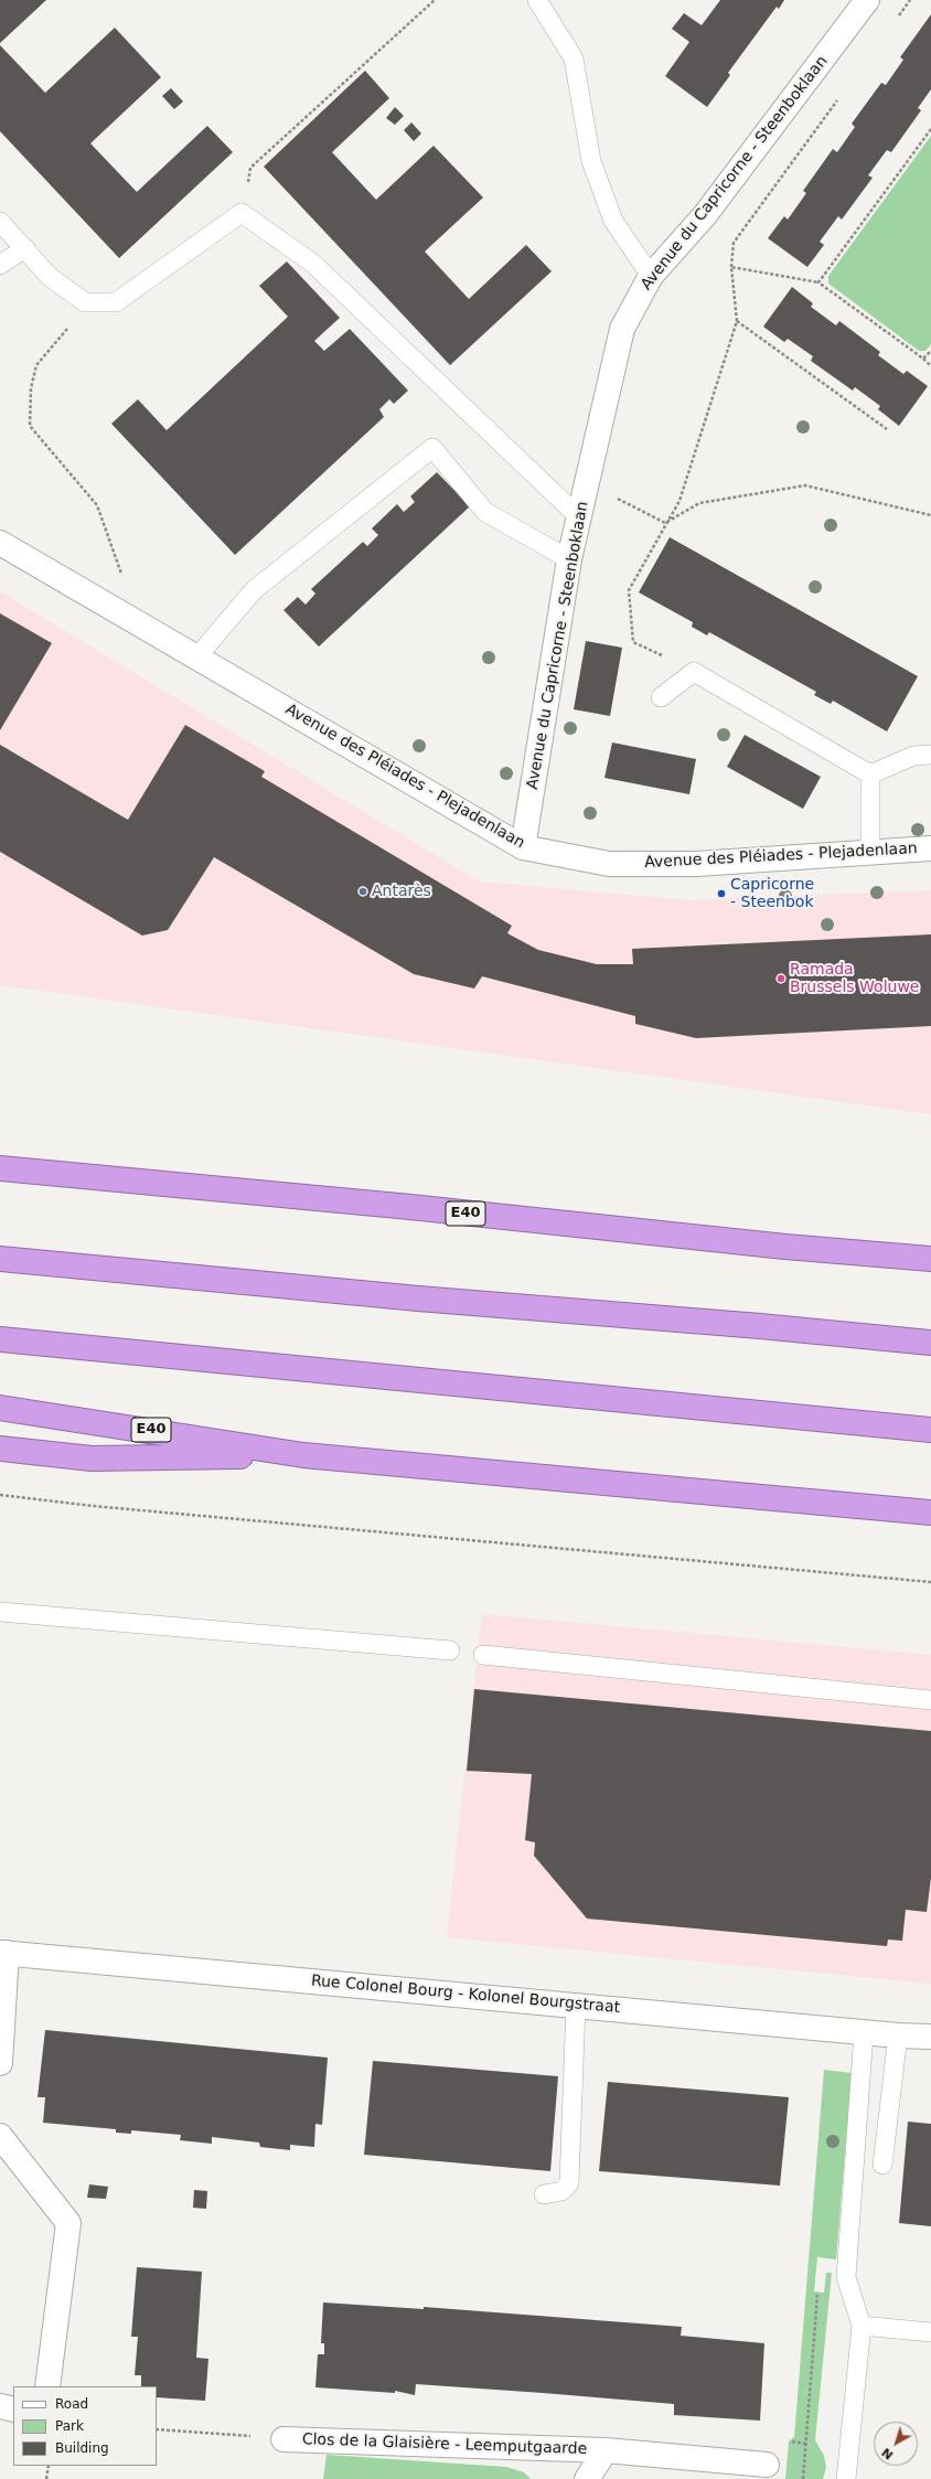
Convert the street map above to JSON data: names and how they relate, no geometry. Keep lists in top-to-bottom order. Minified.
{"streets":{"highway":["E40"],"street":["Avenue du Capricorne - Steenboklaan","Avenue des Pléiades - Plejadenlaan","Rue Colonel Bourg - Kolonel Bourgstraat","Clos de la Glaisière - Leemputgaarde"]},"crossings":[["Avenue du Capricorne - Steenboklaan","Avenue des Pléiades - Plejadenlaan"]],"places":["Antarès","Capricorne - Steenbok","Ramada Brussels Woluwe"],"legend":["Road","Park","Building"],"north":"bottom left"}
